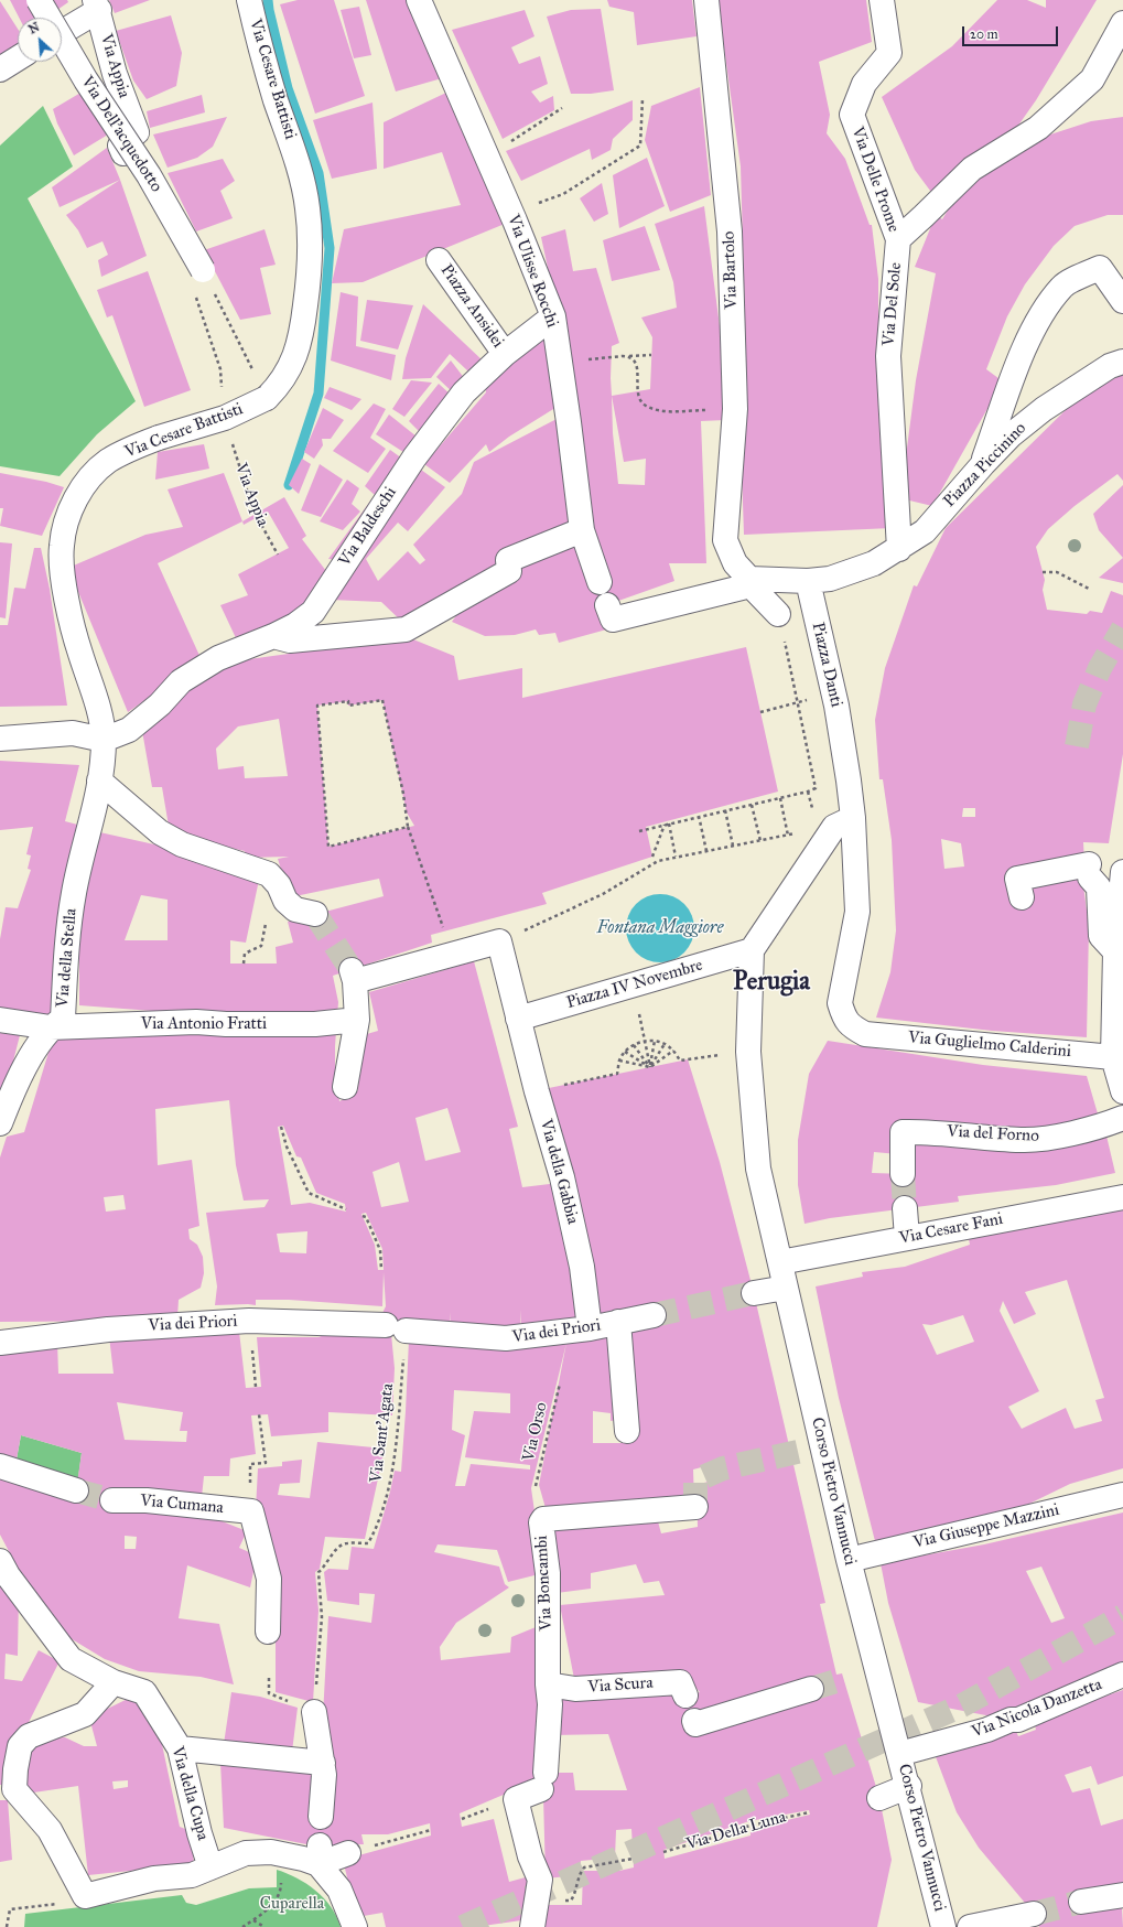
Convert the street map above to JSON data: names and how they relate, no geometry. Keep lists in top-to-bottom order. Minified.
{"streets":{"street":["Via Appia","Via Cesare Battisti","Via Dell'acquedotto","Via Delle Prome","Via Bartolo","Via Ulisse Rocchi","Via Del Sole","Piazza Ansidei","Piazza Piccinino","Via Baldeschi","Piazza Danti","Via della Stella","Piazza IV Novembre","Via Antonio Fratti","Via Guglielmo Calderini","Via del Forno","Via della Gabbia","Via Cesare Fani","Via dei Priori","Corso Pietro Vannucci","Via Cumana","Via Giuseppe Mazzini","Via Boncambi","Via Scura","Via Nicola Danzetta","Via della Cupa"],"path":["Via Orso","Via Sant'Agata","Via Della Luna"]},"crossings":[["Via Cesare Battisti","Via Baldeschi"],["Via Cesare Battisti","Via della Stella"],["Via Delle Prome","Via Del Sole"],["Via Ulisse Rocchi","Via Baldeschi"],["Via Del Sole","Piazza Piccinino"],["Piazza Ansidei","Via Baldeschi"],["Piazza Danti","Via Guglielmo Calderini"],["Via della Stella","Via Antonio Fratti"],["Piazza IV Novembre","Via della Gabbia"],["Via della Gabbia","Via dei Priori"],["Via Cesare Fani","Corso Pietro Vannucci"],["Via dei Priori","Via Sant'Agata"],["Corso Pietro Vannucci","Via Giuseppe Mazzini"],["Corso Pietro Vannucci","Via Nicola Danzetta"],["Via Boncambi","Via Scura"]],"districts":["Perugia"],"water":["Fontana Maggiore"],"parks":["Cuparella"],"scale_bar":"20 m","north":"top left"}
